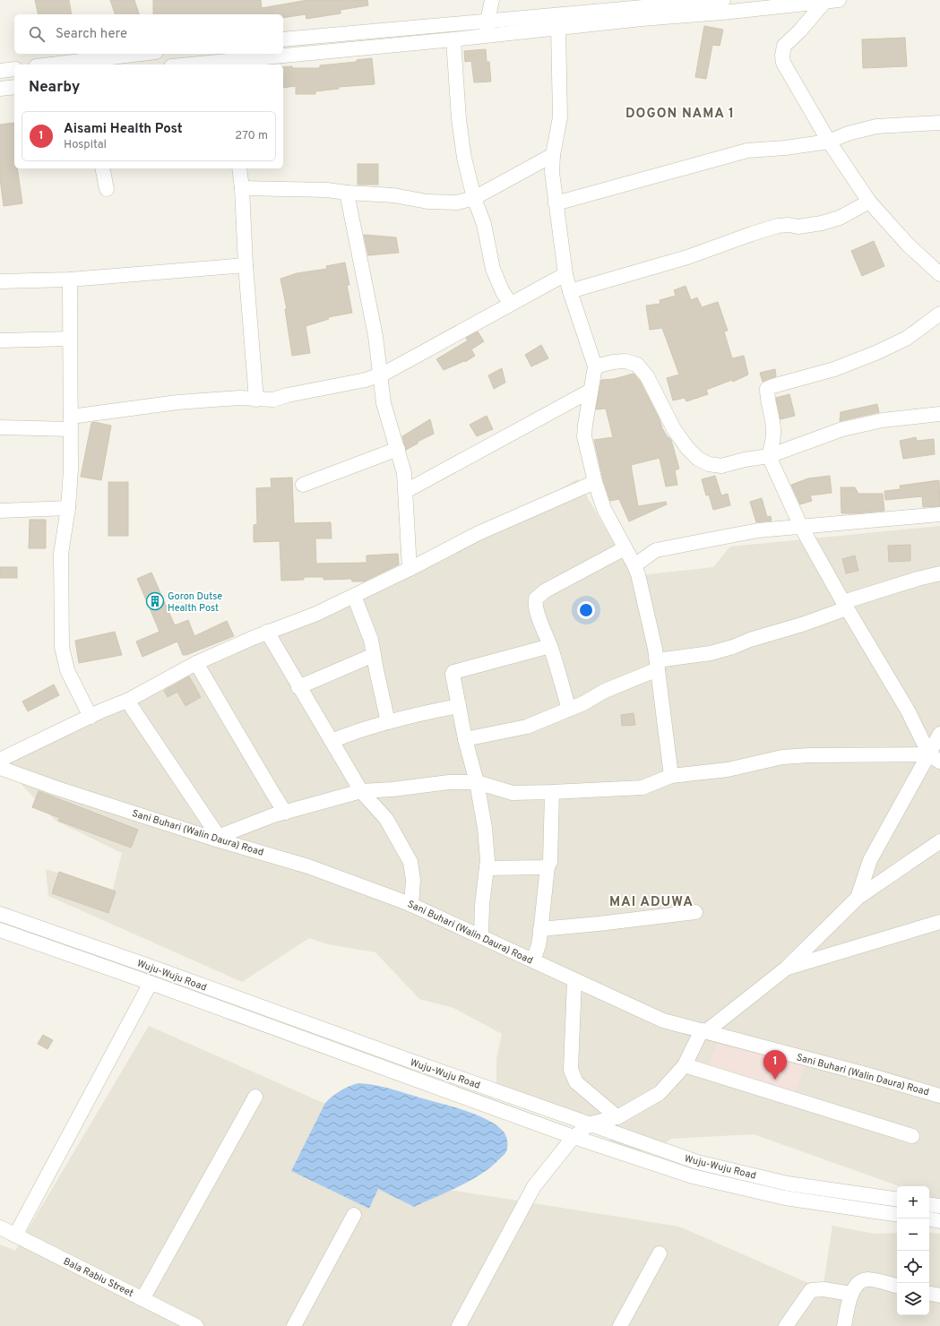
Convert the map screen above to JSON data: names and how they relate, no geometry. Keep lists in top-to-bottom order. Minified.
{"streets":{"street":["Sani Buhari (Walin Daura) Road","Wuju-Wuju Road","Bala Rabiu Street"]},"districts":["DOGON NAMA 1","MAI ADUWA"],"places":{"building":["Goron Dutse Health Post"]},"page":{"search":"Search here","heading":"Nearby","list":[{"mark":"1","name":"Aisami Health Post","note":"Hospital","value":"270 m"}],"pins":"1","map_buttons":["+","−"]}}
